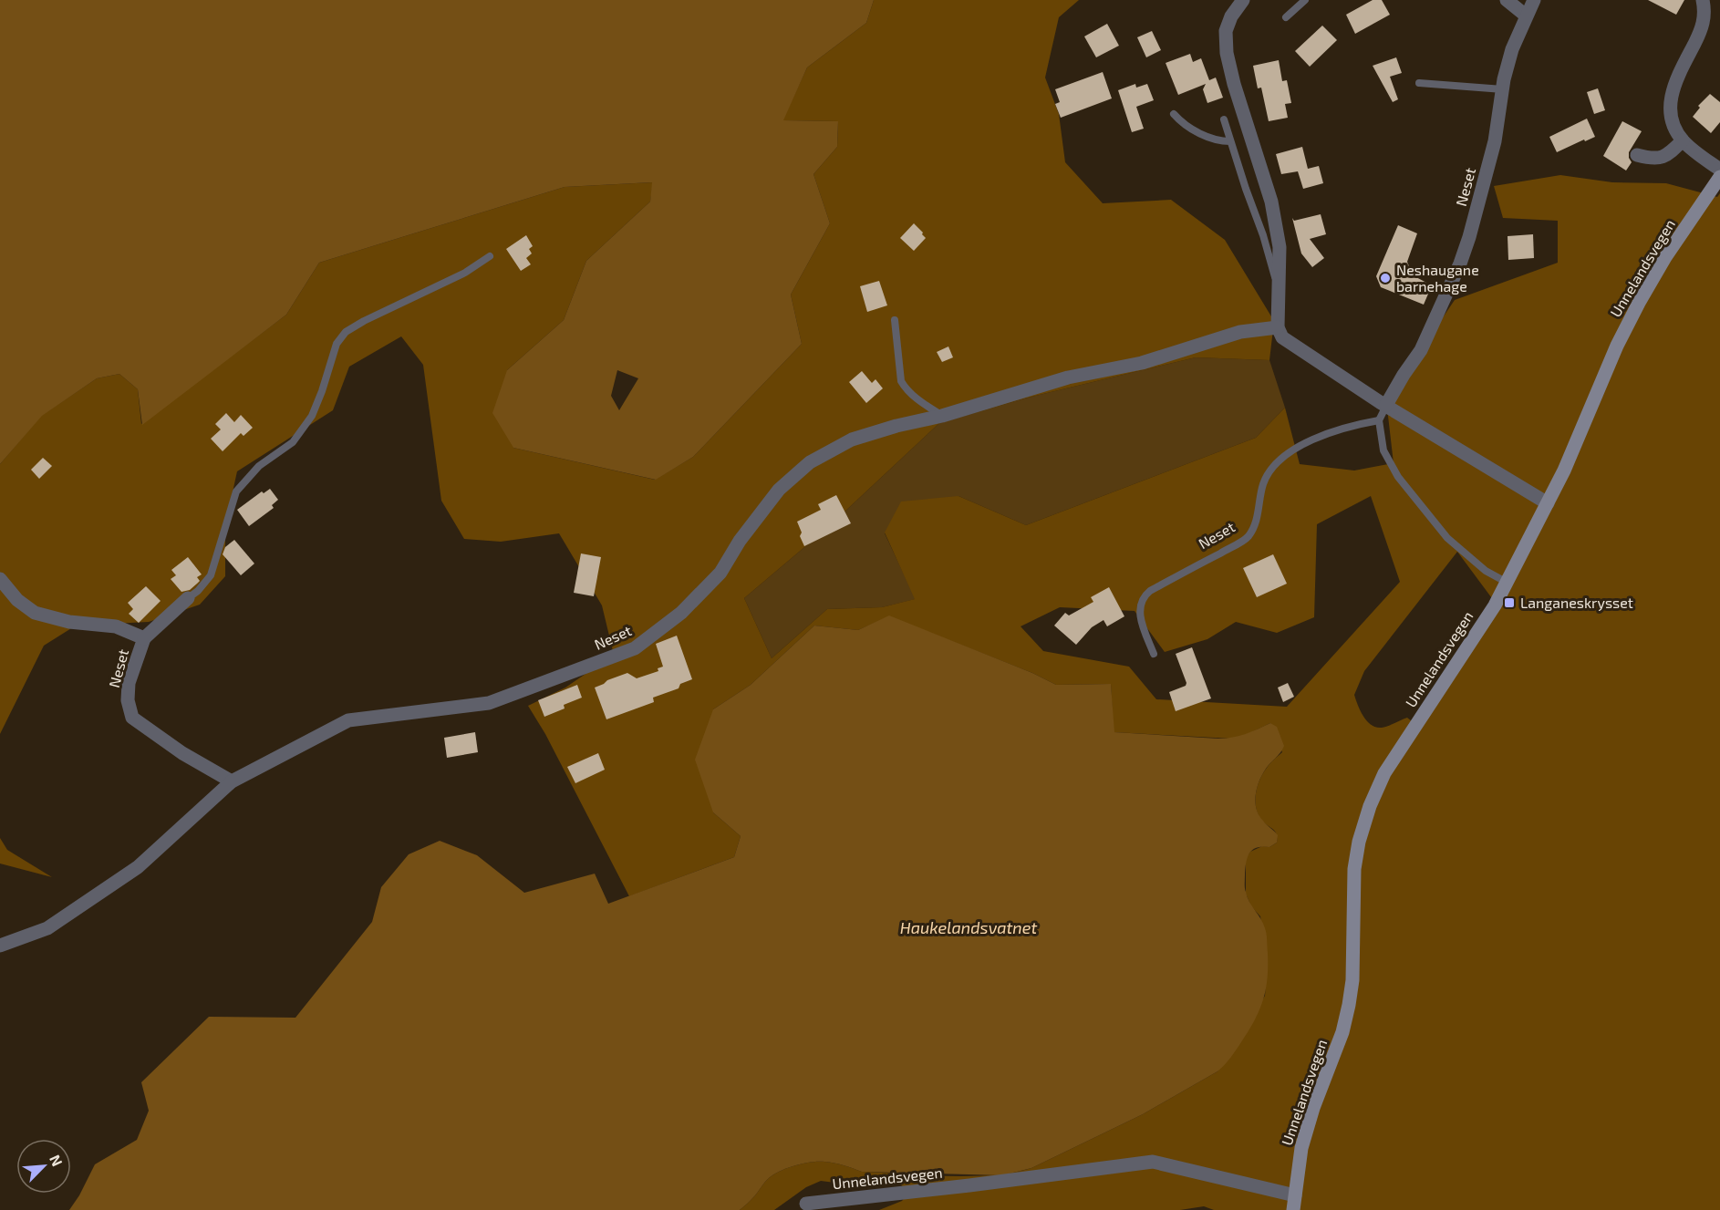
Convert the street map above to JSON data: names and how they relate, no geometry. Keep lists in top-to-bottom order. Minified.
{"streets":{"main road":["Unnelandsvegen"],"street":["Neset"]},"water":["Haukelandsvatnet"],"places":{"other":["Neshaugane barnehage"],"transit":["Langaneskrysset"]},"north":"top right"}
